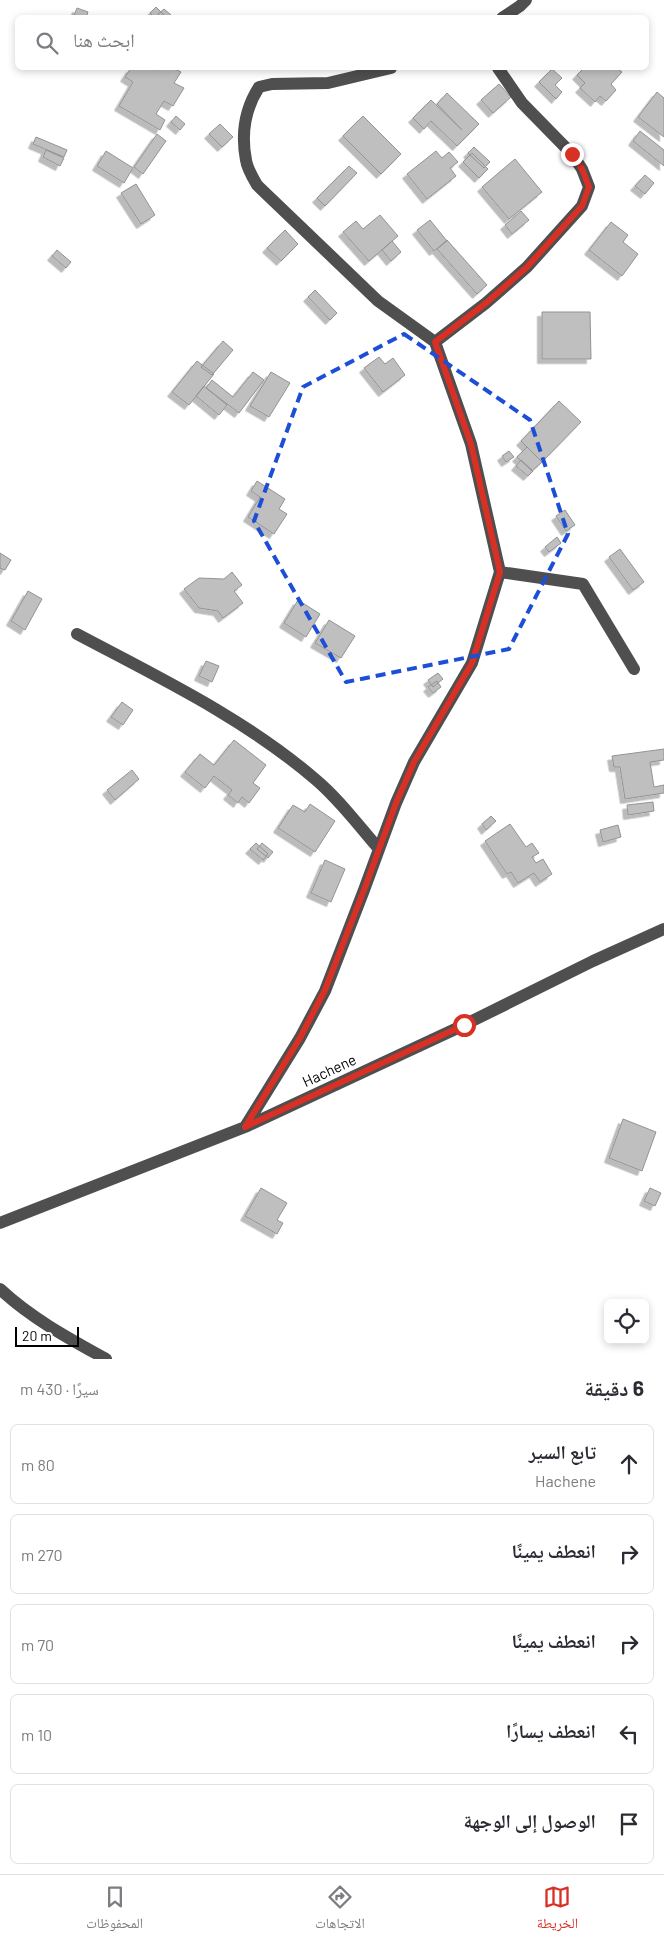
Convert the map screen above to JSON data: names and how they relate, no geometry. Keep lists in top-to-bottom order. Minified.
{"streets":{"street":["Hachene"]},"scale_bar":"20 m","page":{"search":"ابحث هنا","scale":"20 m","heading":["6 دقيقة","سيرًا · 430 m"],"list":[["تابع السير","Hachene","80 m"],["انعطف يمينًا","270 m"],["انعطف يمينًا","70 m"],["انعطف يسارًا","10 m"],"الوصول إلى الوجهة"],"nav":["الخريطة","الاتجاهات","المحفوظات"]}}
